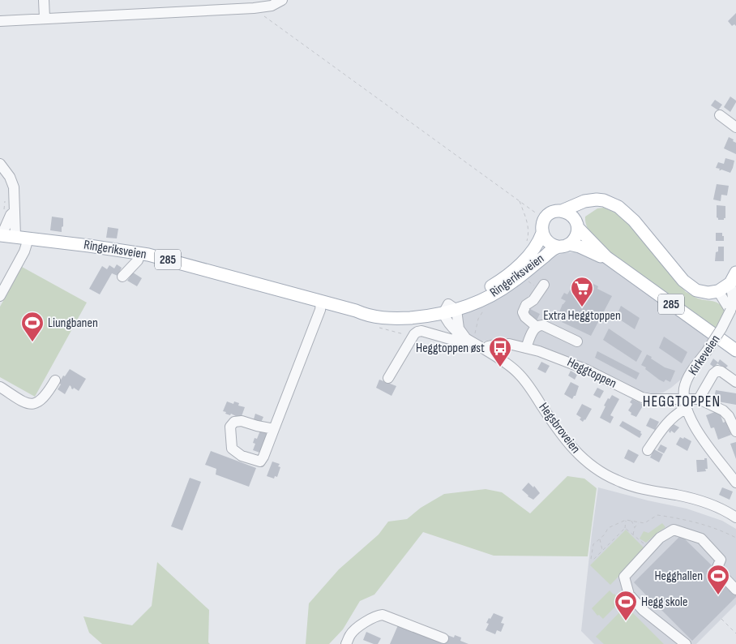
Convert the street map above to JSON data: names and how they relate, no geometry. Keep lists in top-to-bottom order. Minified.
{"streets":{"main road":["Ringeriksveien","285","Kirkeveien"],"street":["Heggtoppen","Hegsbroveien"]},"crossings":[["Ringeriksveien","285"],["Ringeriksveien","Hegsbroveien"],["Kirkeveien","Heggtoppen"],["Heggtoppen","Hegsbroveien"]],"districts":["HEGGTOPPEN"],"places":{"supermarket":["Extra Heggtoppen"],"sports":["Liungbanen","Hegghallen","Hegg skole"],"bus stop":["Heggtoppen øst"]}}
